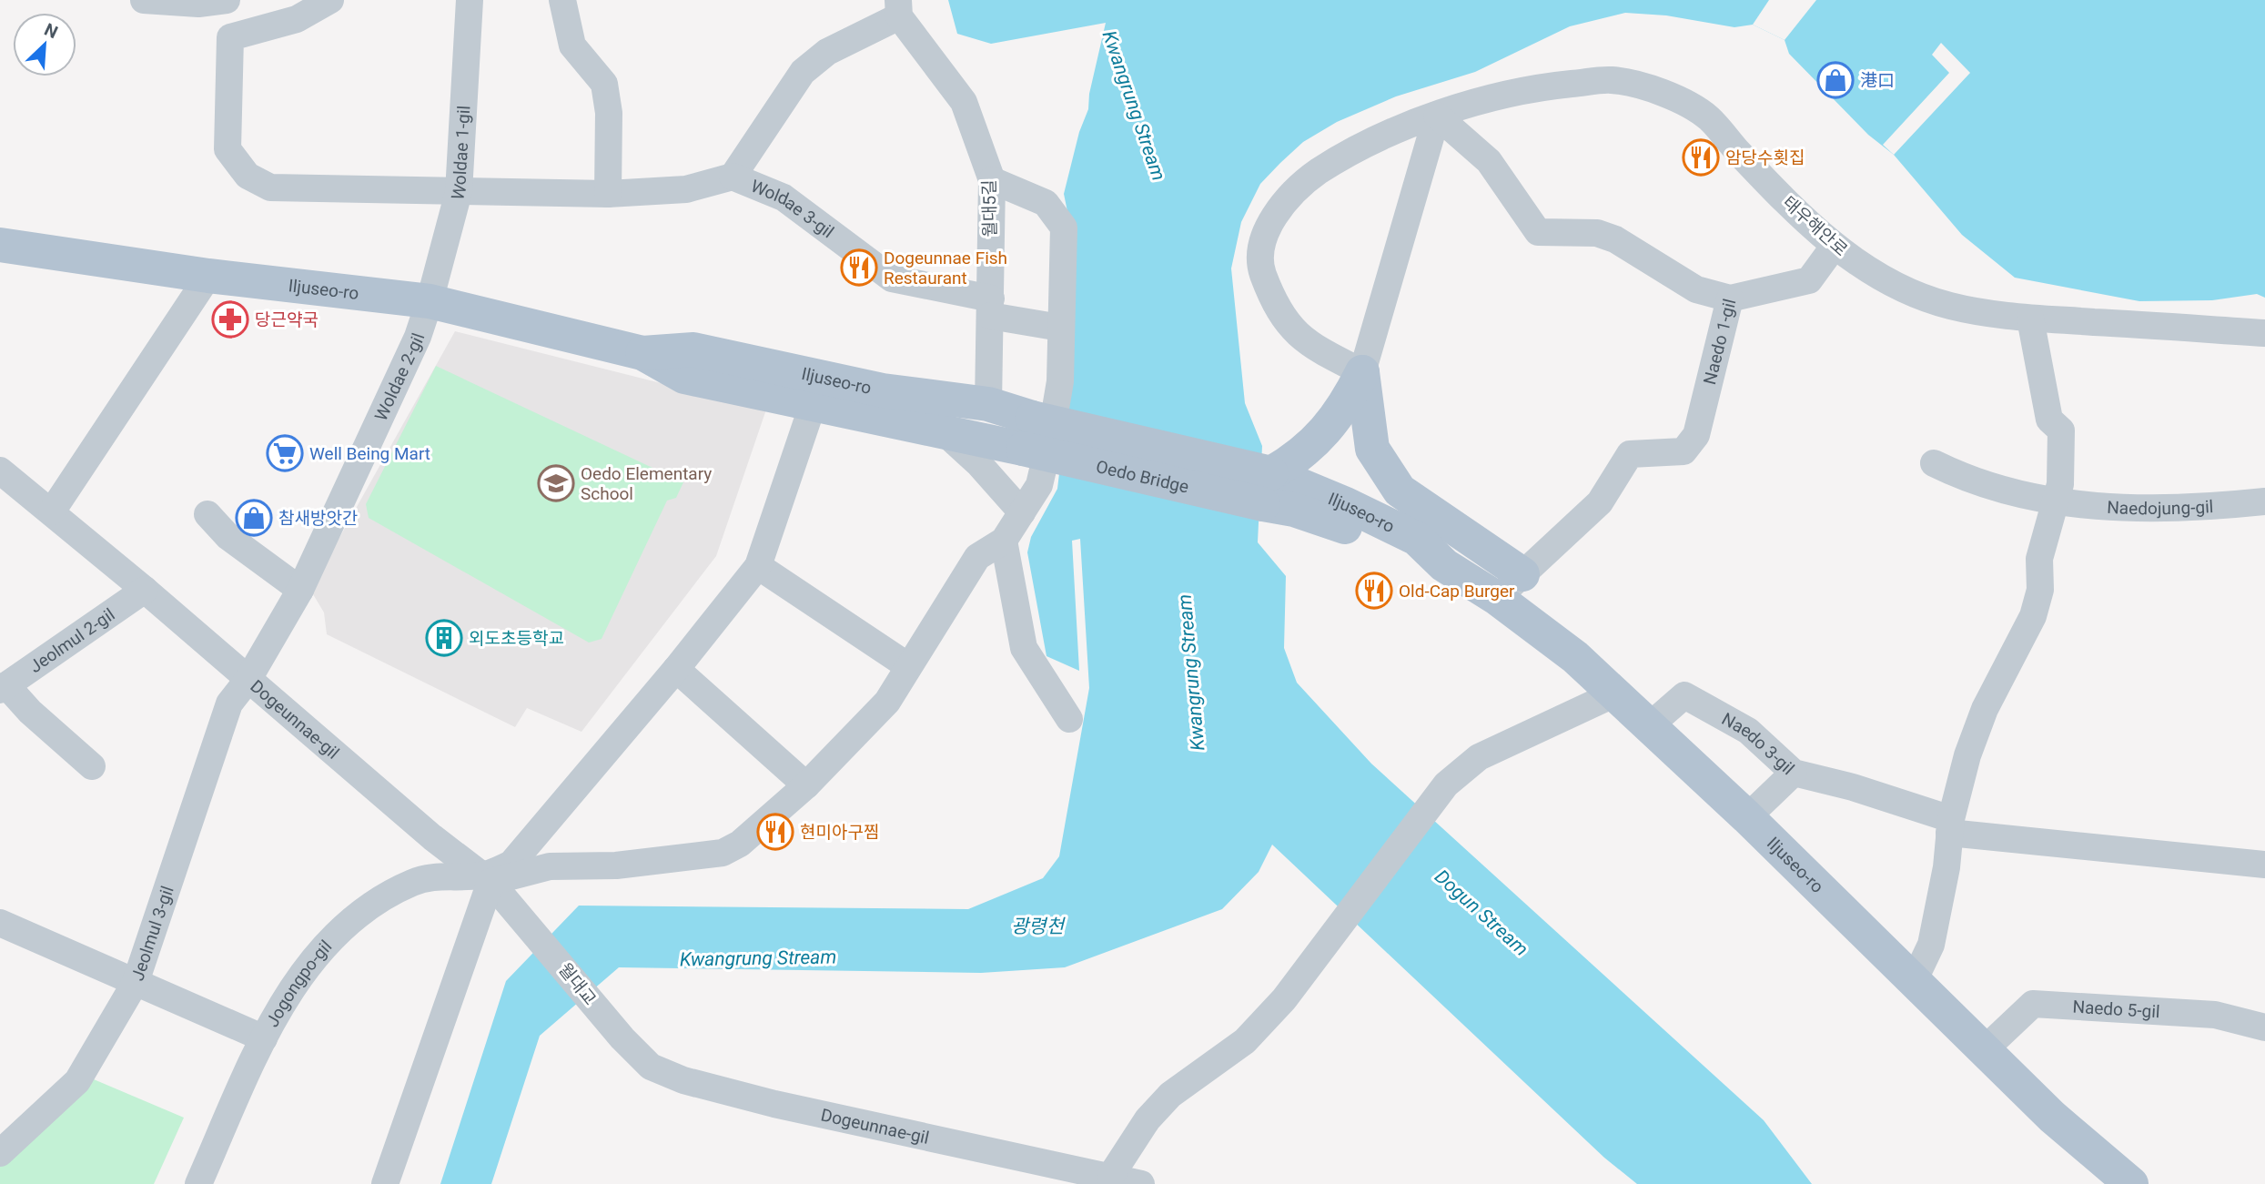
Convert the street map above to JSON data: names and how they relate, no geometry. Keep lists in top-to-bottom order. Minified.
{"streets":{"main road":["Iljuseo-ro","Oedo Bridge"],"street":["Woldae 1-gil","월대5길","Woldae 3-gil","태우해안로","Naedo 1-gil","Woldae 2-gil","Naedojung-gil","Jeolmul 2-gil","Dogeunnae-gil","Naedo 3-gil","Jeolmul 3-gil","월대교","Jogongpo-gil","Naedo 5-gil"]},"crossings":[["Woldae 1-gil","Woldae 3-gil"],["Woldae 1-gil","Iljuseo-ro"],["Woldae 1-gil","Woldae 2-gil"],["월대5길","Woldae 3-gil"],["월대5길","Iljuseo-ro"],["태우해안로","Naedo 1-gil"],["Iljuseo-ro","Naedo 1-gil"],["Iljuseo-ro","Woldae 2-gil"],["Iljuseo-ro","Oedo Bridge"],["Iljuseo-ro","Naedo 3-gil"],["Iljuseo-ro","Naedo 5-gil"],["Woldae 2-gil","Dogeunnae-gil"],["Woldae 2-gil","Jeolmul 3-gil"],["Jeolmul 2-gil","Dogeunnae-gil"],["Dogeunnae-gil","Jeolmul 3-gil"],["Dogeunnae-gil","월대교"],["Dogeunnae-gil","Jogongpo-gil"]],"water":["Kwangrung Stream","Dogun Stream","광령천"],"places":{"shop":["港口","참새방앗간"],"restaurant":["암당수횟집","Dogeunnae Fish Restaurant","Old-Cap Burger","현미아구찜"],"pharmacy":["당근약국"],"supermarket":["Well Being Mart"],"school or university":["Oedo Elementary School"],"building":["외도초등학교"]},"north":"top right"}
